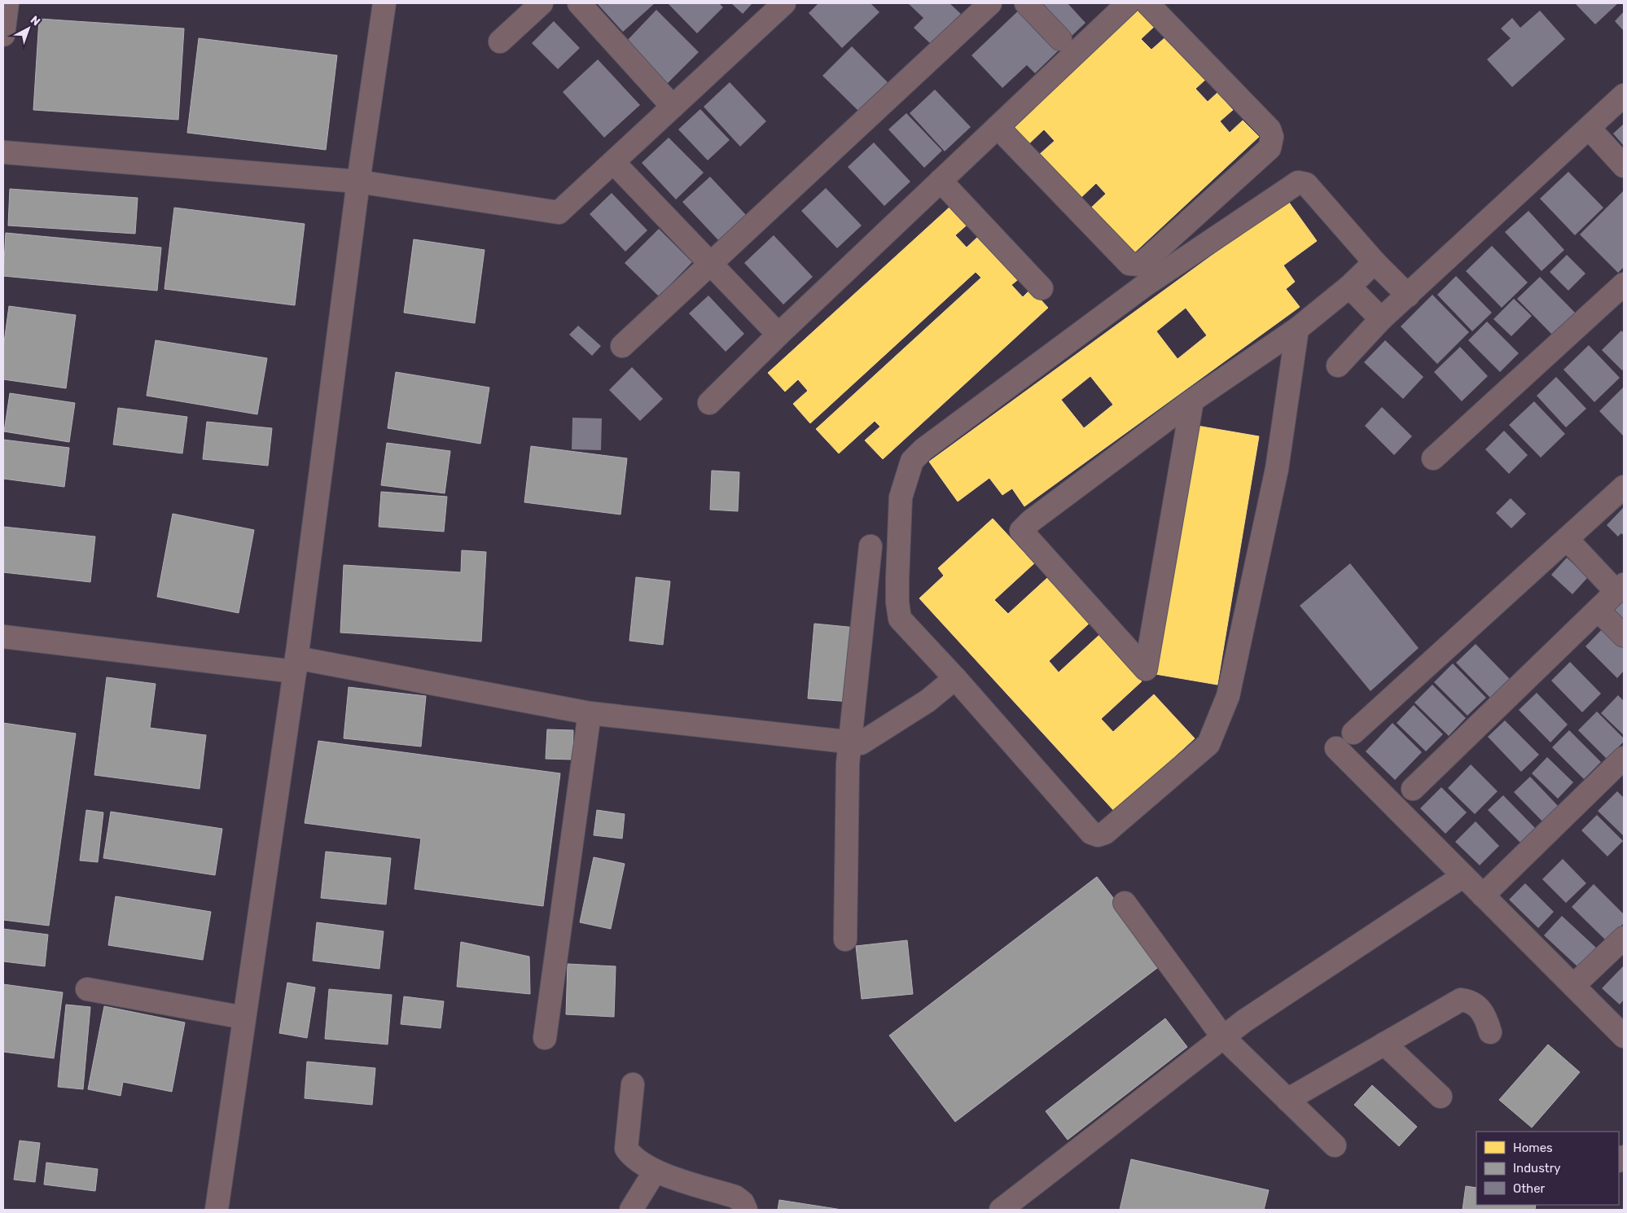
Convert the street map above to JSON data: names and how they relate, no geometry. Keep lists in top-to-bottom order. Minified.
{"legend":["Homes","Industry","Other"],"north":"top right"}
